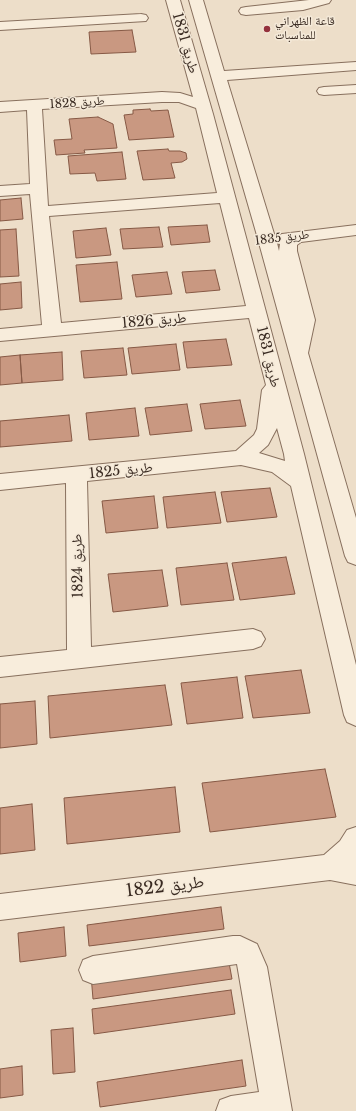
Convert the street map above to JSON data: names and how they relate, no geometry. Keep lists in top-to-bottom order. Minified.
{"streets":{"street":["طريق 1831","طريق 1828","طريق 1835","طريق 1826","طريق 1825","طريق 1824","طريق 1822"]},"crossings":[["طريق 1831","طريق 1828"],["طريق 1831","طريق 1835"],["طريق 1831","طريق 1826"],["طريق 1831","طريق 1825"],["طريق 1825","طريق 1824"]],"places":["قاعة الظهراني للمناسبات"]}
